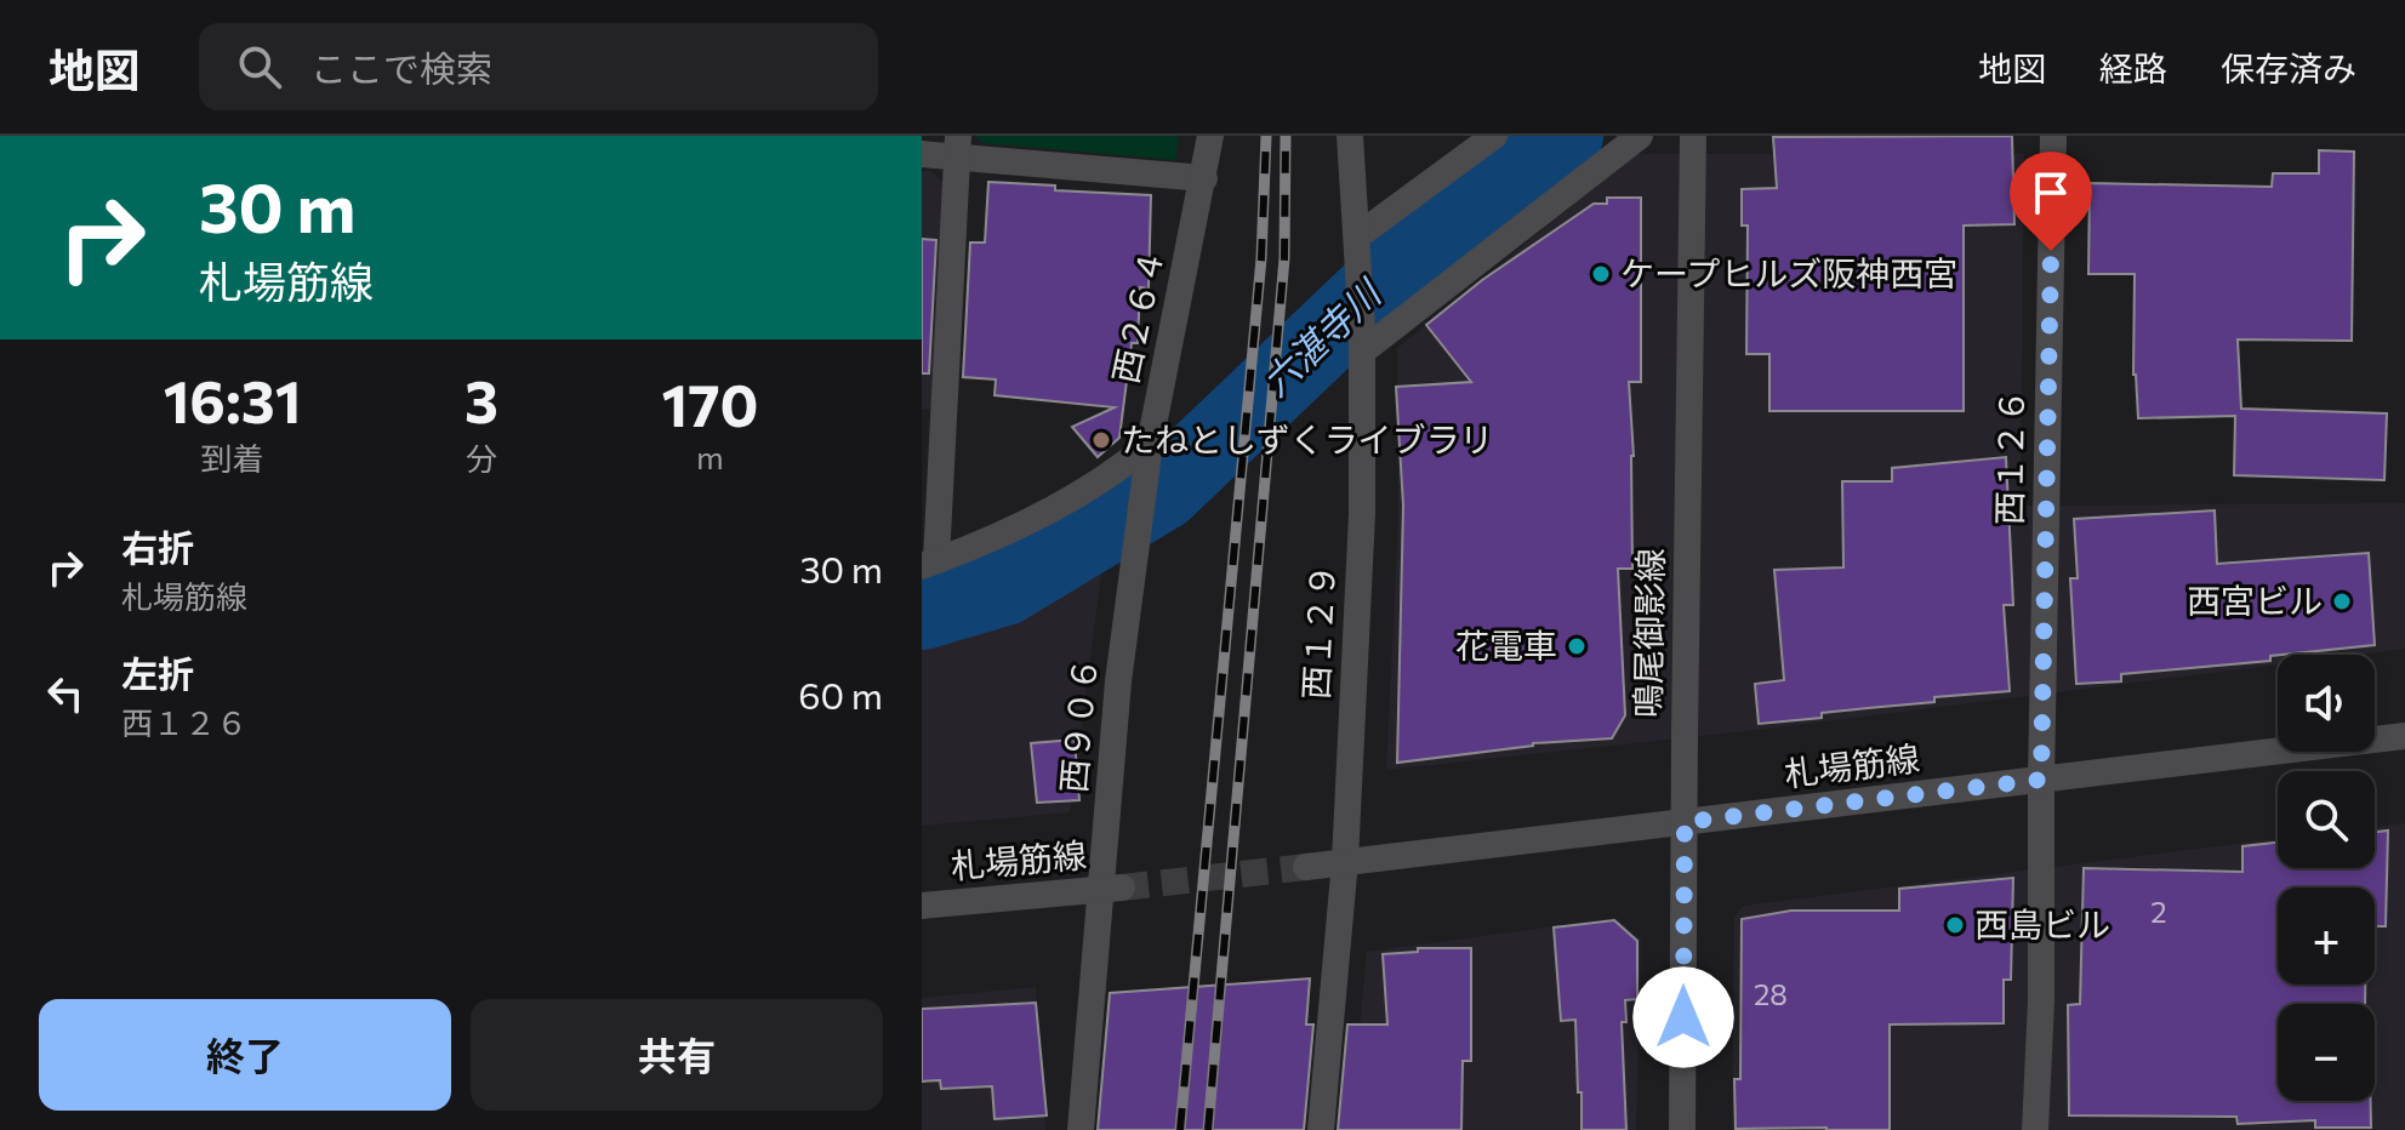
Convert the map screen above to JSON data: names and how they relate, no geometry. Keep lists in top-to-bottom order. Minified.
{"streets":{"street":["西２６４","西１２６","西１２９","鳴尾御影線","西９０６","札場筋線"]},"crossings":[["西２６４","西９０６"],["西１２６","札場筋線"],["西１２９","札場筋線"],["鳴尾御影線","札場筋線"],["西９０６","札場筋線"]],"water":["六湛寺川"],"places":["ケープヒルズ阪神西宮","たねとしずくライブラリ","西宮ビル","花電車","西島ビル"],"house_numbers":["2","28"],"page":{"header":"地図","search":"ここで検索","nav":["地図","経路","保存済み"],"turn":["30 m","札場筋線"],"eta":["16:31","到着","3","分","170","m"],"list":[{"name":"右折","note":"札場筋線","value":"30 m"},{"name":"左折","note":"西１２６","value":"60 m"}],"map_buttons":["+","−"],"buttons":["終了","共有"]}}
